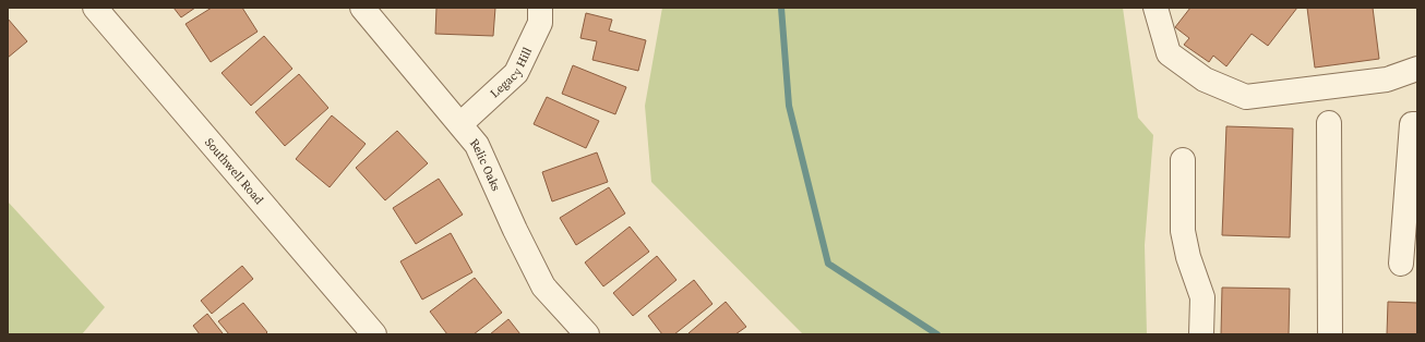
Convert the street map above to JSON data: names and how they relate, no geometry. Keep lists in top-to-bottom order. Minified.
{"streets":{"street":["Legacy Hill","Relic Oaks","Southwell Road"]},"crossings":[["Legacy Hill","Relic Oaks"]]}
